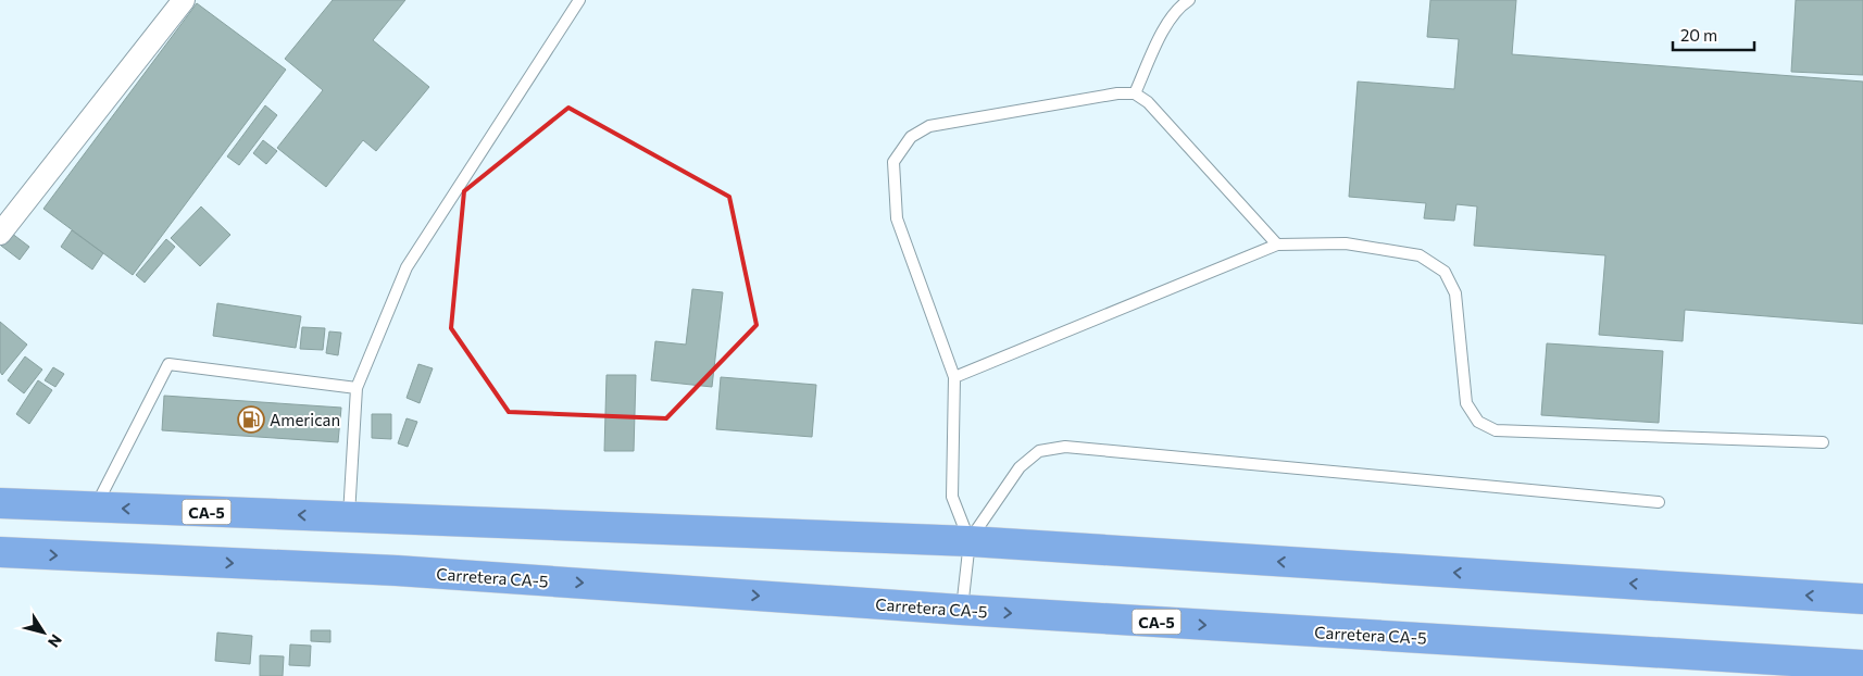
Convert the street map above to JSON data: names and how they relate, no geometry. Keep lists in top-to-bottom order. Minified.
{"streets":{"highway":["CA-5","Carretera CA-5"]},"places":{"fuel station":["American"]},"scale_bar":"20 m","north":"bottom right"}
